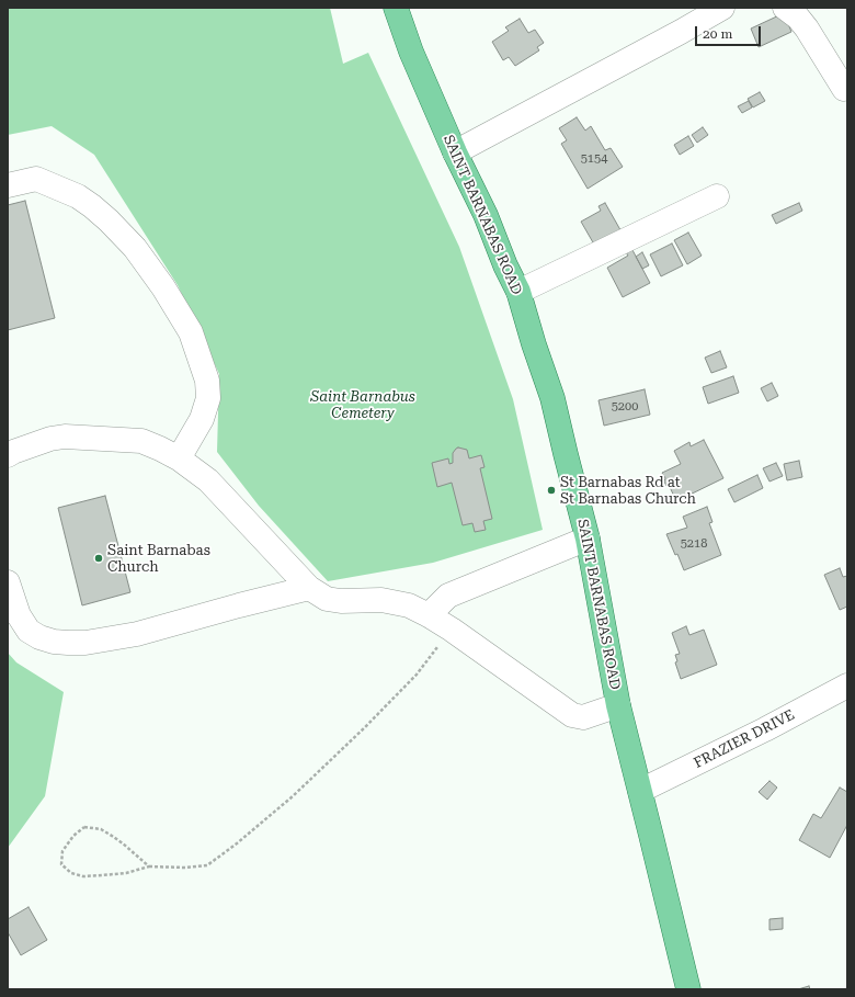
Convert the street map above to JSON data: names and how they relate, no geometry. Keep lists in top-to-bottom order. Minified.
{"streets":{"main road":["SAINT BARNABAS ROAD"],"street":["FRAZIER DRIVE"]},"crossings":[["SAINT BARNABAS ROAD","FRAZIER DRIVE"]],"parks":["Saint Barnabus Cemetery"],"places":["St Barnabas Rd at St Barnabas Church","Saint Barnabas Church"],"house_numbers":["5154","5200","5218"],"scale_bar":"20 m"}
